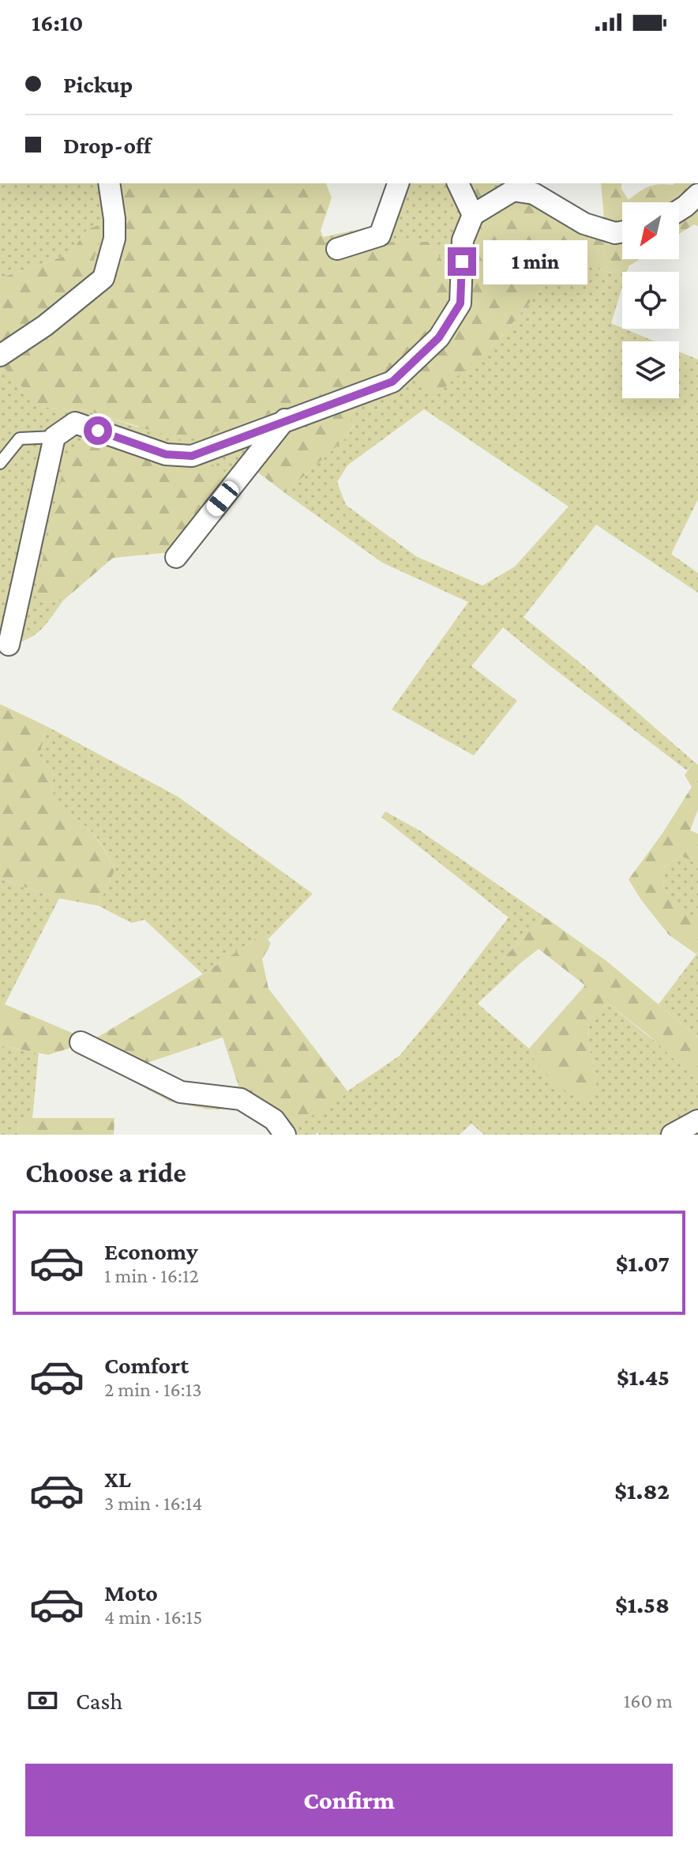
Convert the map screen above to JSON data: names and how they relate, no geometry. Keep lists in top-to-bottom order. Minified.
{"north":"bottom left","page":{"status":"16:10","banner":["Pickup","Drop-off"],"bubble":"1 min","heading":"Choose a ride","list":[{"name":"Economy","note":"1 min · 16:12","value":"$1.07"},{"name":"Comfort","note":"2 min · 16:13","value":"$1.45"},{"name":"XL","note":"3 min · 16:14","value":"$1.82"},{"name":"Moto","note":"4 min · 16:15","value":"$1.58"}],"pay":["Cash","160 m"],"buttons":"Confirm"}}
